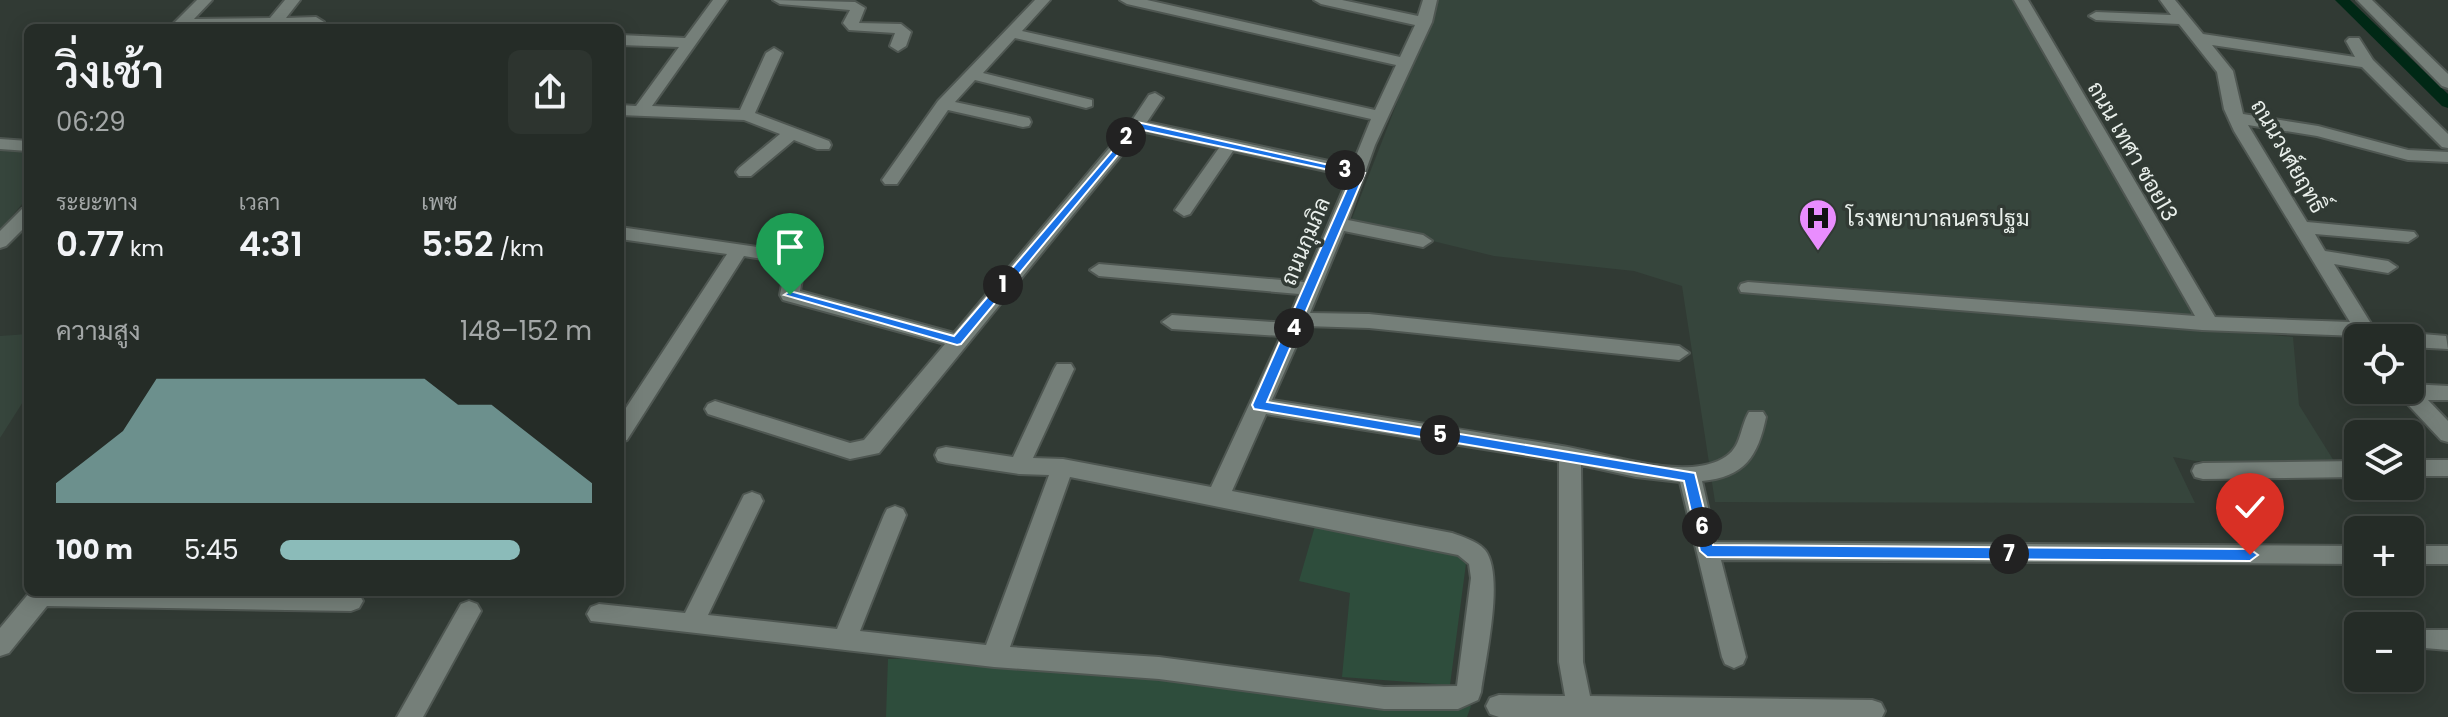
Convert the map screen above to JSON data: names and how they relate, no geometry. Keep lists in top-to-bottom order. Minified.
{"streets":{"street":["ถนน เทศา ซอย13","ถนนวงศ์ยฤทธิ์","ถนนกุมภิล"]},"places":{"hospital":["โรงพยาบาลนครปฐม"]},"page":{"heading":["วิ่งเช้า","06:29"],"pins":["2","3","1","4","5","6","7"],"stats":[["ระยะทาง","0.77 km"],["เวลา","4:31"],["เพซ","5:52 /km"]],"chart":["ความสูง","148–152 m"],"map_buttons":["+","−"],"list":[{"name":"100 m","note":"5:45"}]}}
